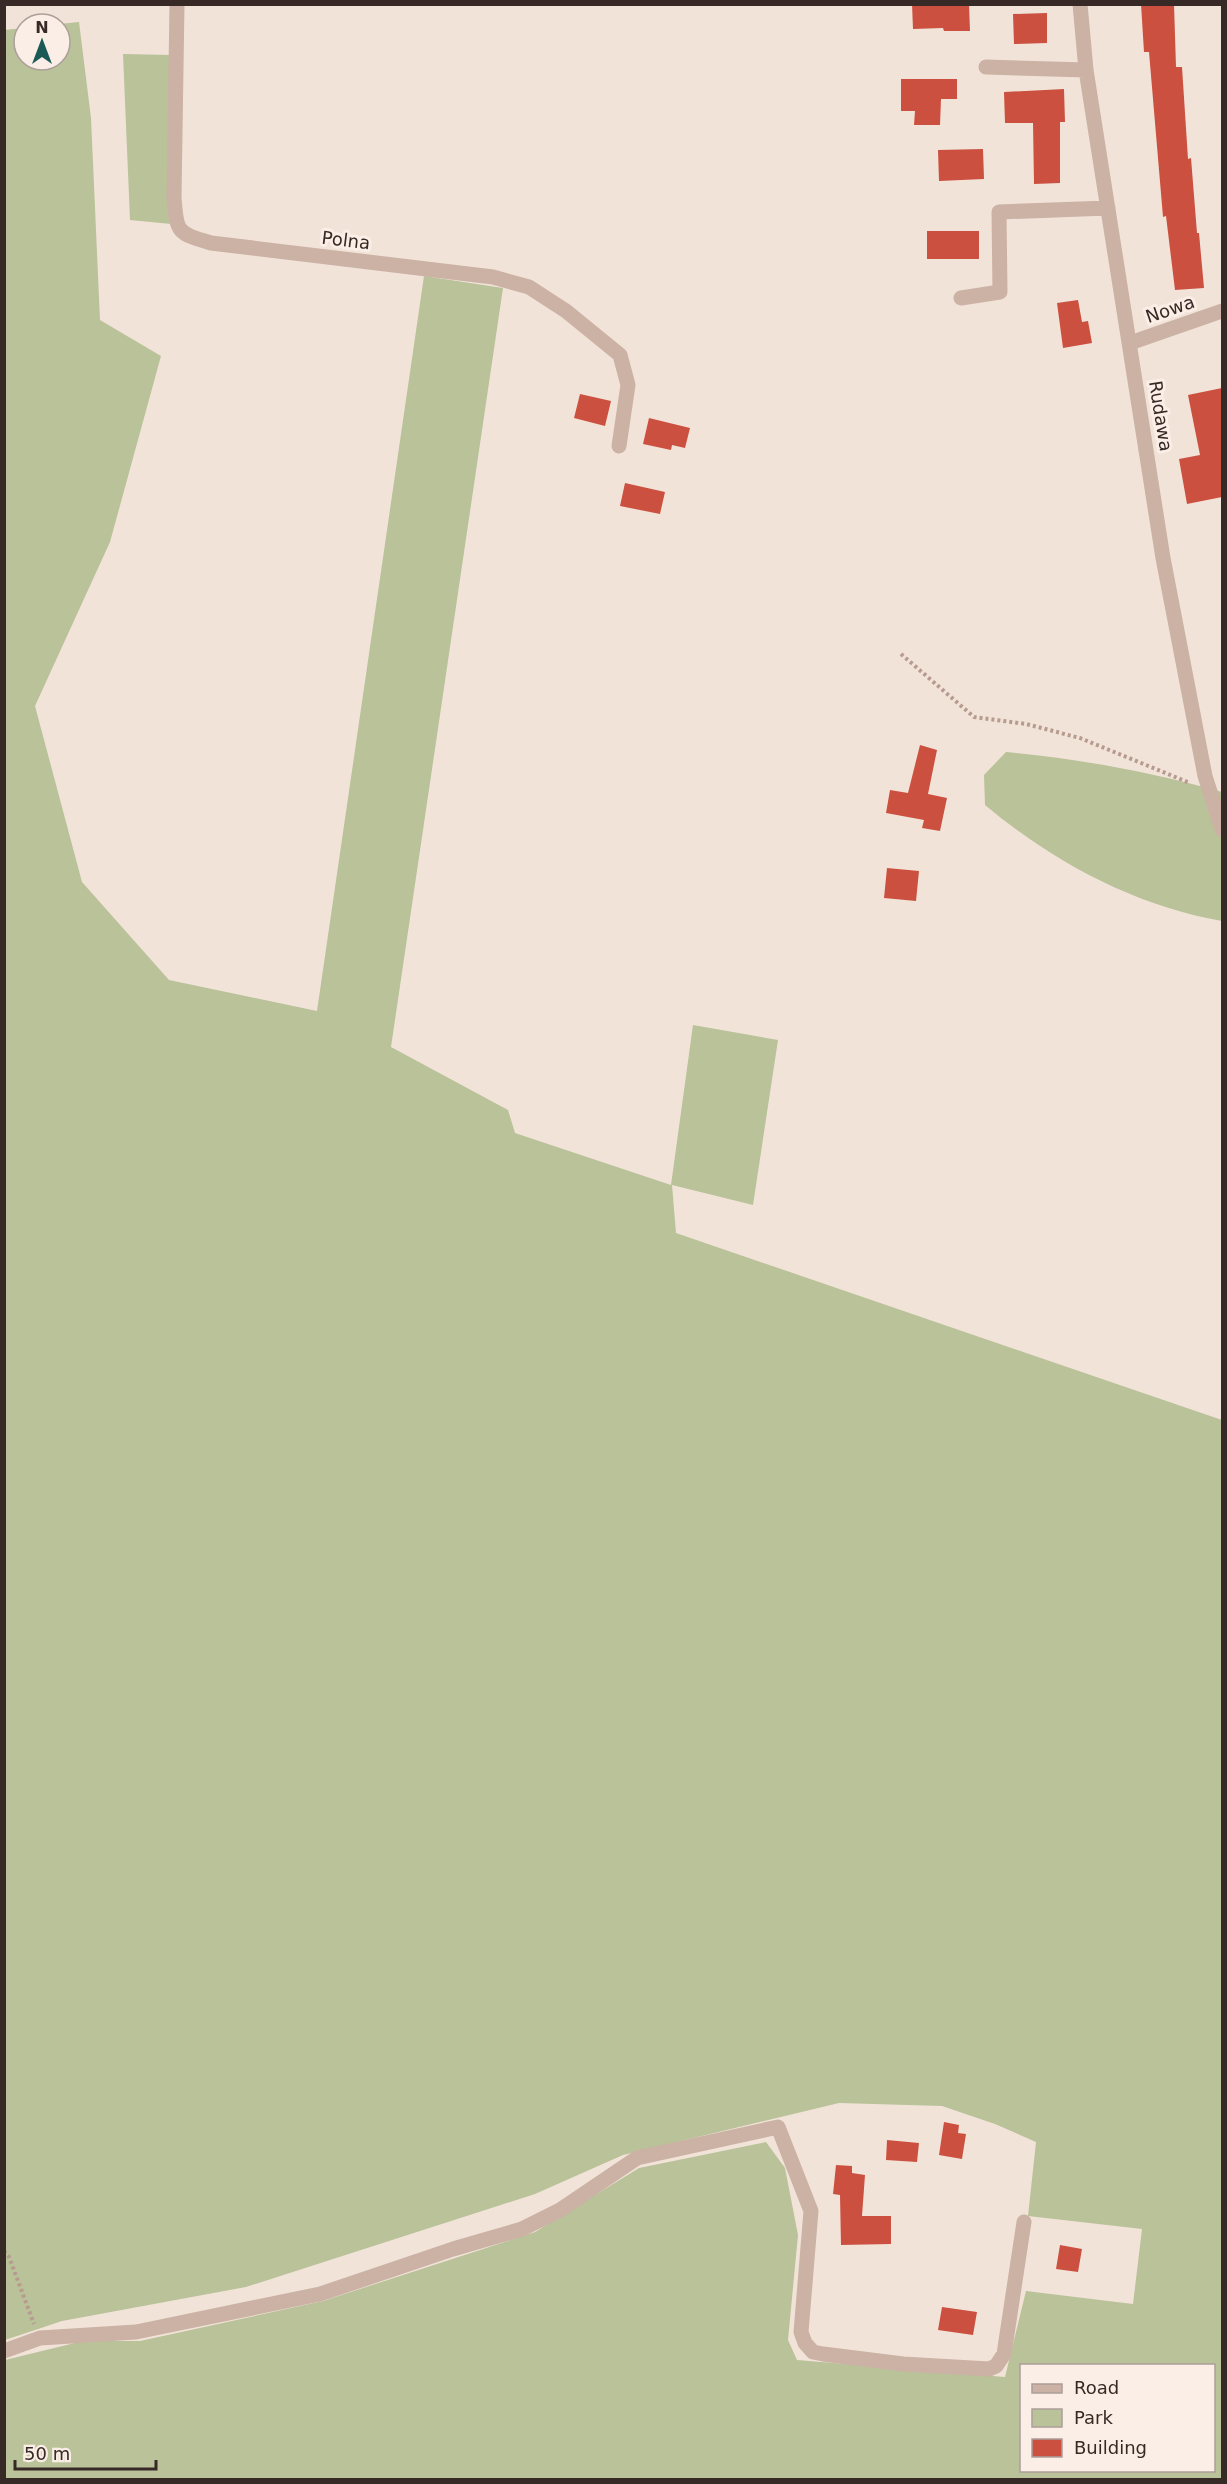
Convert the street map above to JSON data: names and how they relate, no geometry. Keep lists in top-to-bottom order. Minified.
{"streets":{"street":["Polna","Nowa","Rudawa"]},"crossings":[["Nowa","Rudawa"]],"legend":["Road","Park","Building"],"scale_bar":"50 m","north":"top"}
